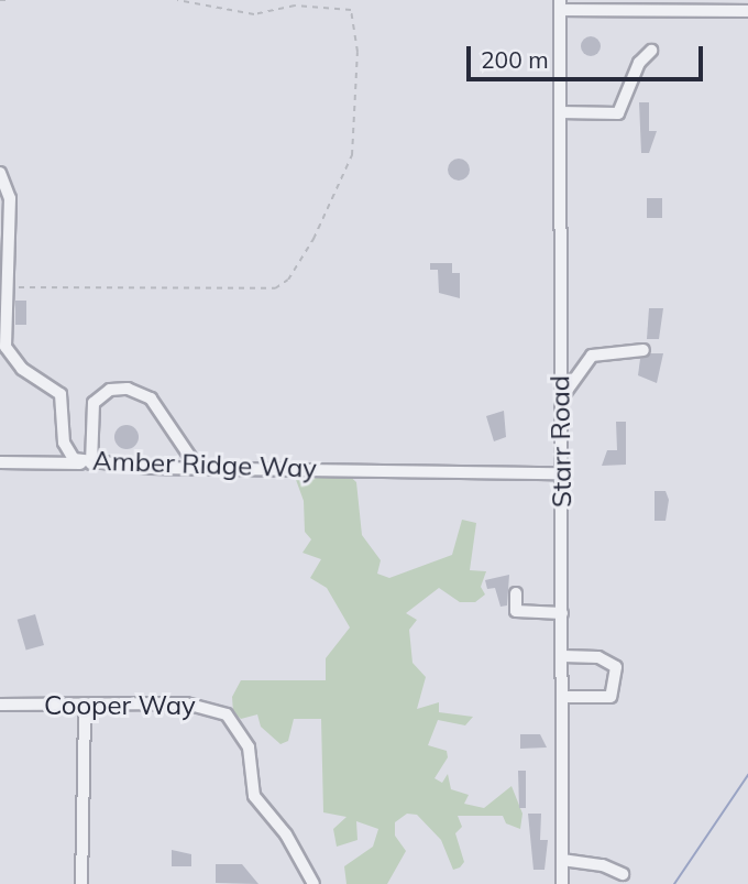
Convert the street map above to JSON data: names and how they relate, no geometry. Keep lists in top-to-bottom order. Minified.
{"streets":{"street":["Starr Road","Amber Ridge Way","Cooper Way"]},"crossings":[["Starr Road","Amber Ridge Way"]],"scale_bar":"200 m"}
